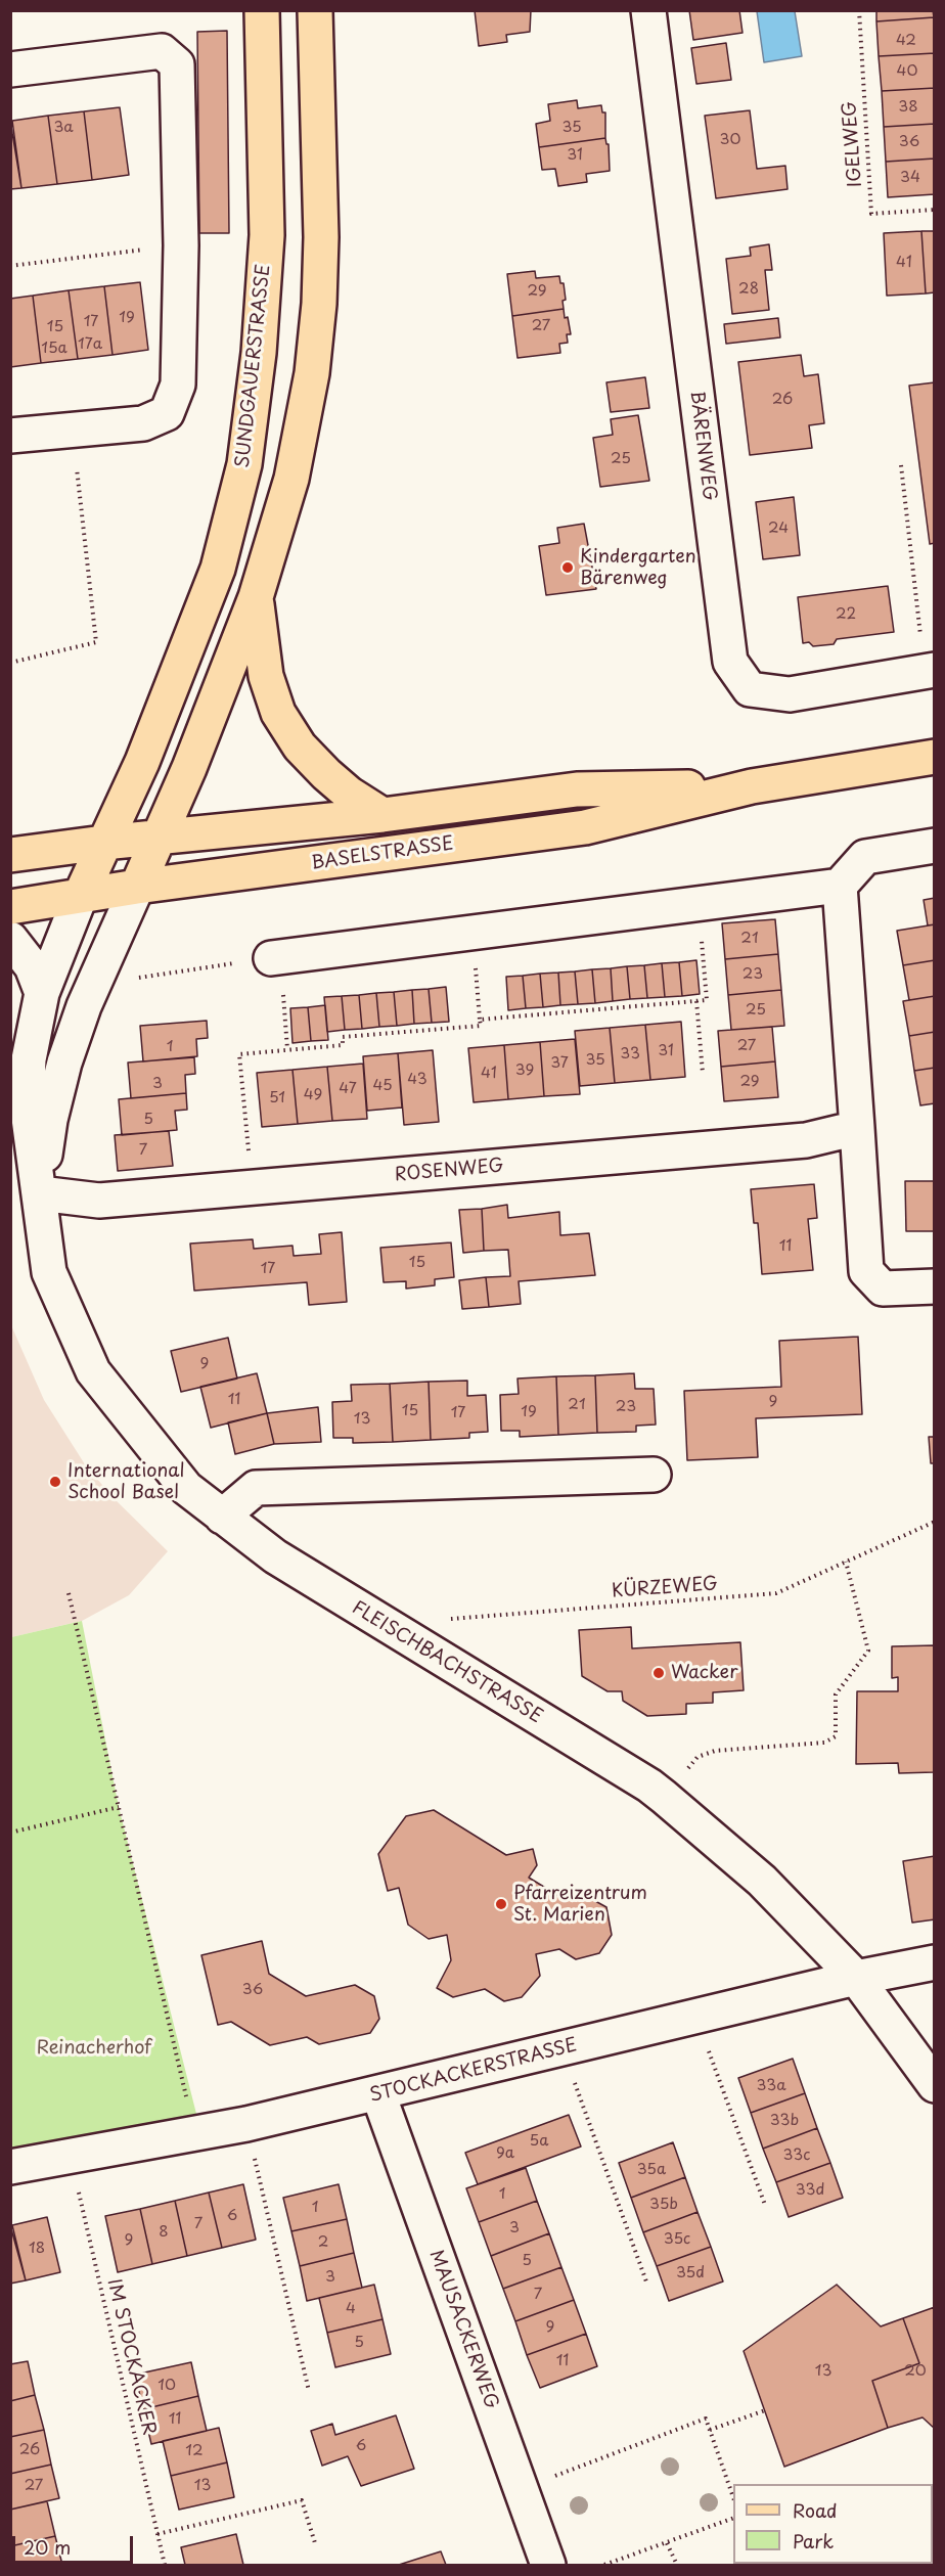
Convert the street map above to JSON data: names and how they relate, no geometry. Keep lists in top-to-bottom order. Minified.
{"streets":{"main road":["SUNDGAUERSTRASSE","BASELSTRASSE"],"street":["BÄRENWEG","ROSENWEG","FLEISCHBACHSTRASSE","STOCKACKERSTRASSE","MAUSACKERWEG"],"path":["IGELWEG","KÜRZEWEG","IM STOCKACKER"]},"crossings":[["SUNDGAUERSTRASSE","BASELSTRASSE"],["SUNDGAUERSTRASSE","FLEISCHBACHSTRASSE"],["BASELSTRASSE","FLEISCHBACHSTRASSE"],["ROSENWEG","FLEISCHBACHSTRASSE"],["FLEISCHBACHSTRASSE","STOCKACKERSTRASSE"],["STOCKACKERSTRASSE","MAUSACKERWEG"],["STOCKACKERSTRASSE","IM STOCKACKER"]],"parks":["Reinacherhof"],"places":["Kindergarten Bärenweg","International School Basel","Wacker","Pfarreizentrum St. Marien"],"house_numbers":["42","40","38","3a","35","30","36","31","34","41","28","29","19","17","27","15","17a","15a","26","25","24","22","21","23","25","27","1","31","33","35","37","39","41","43","29","3","45","47","49","51","5","7","11","15","17","9","11","9","21","23","15","19","17","13","36","33a","33b","5a","9a","33c","35a","33d","1","35b","1","6","7","3","8","35c","9","2","18","5","35d","3","7","4","9","5","11","13","20","10","11","6","26","12","27","13"],"legend":["Road","Park"],"scale_bar":"20 m"}
